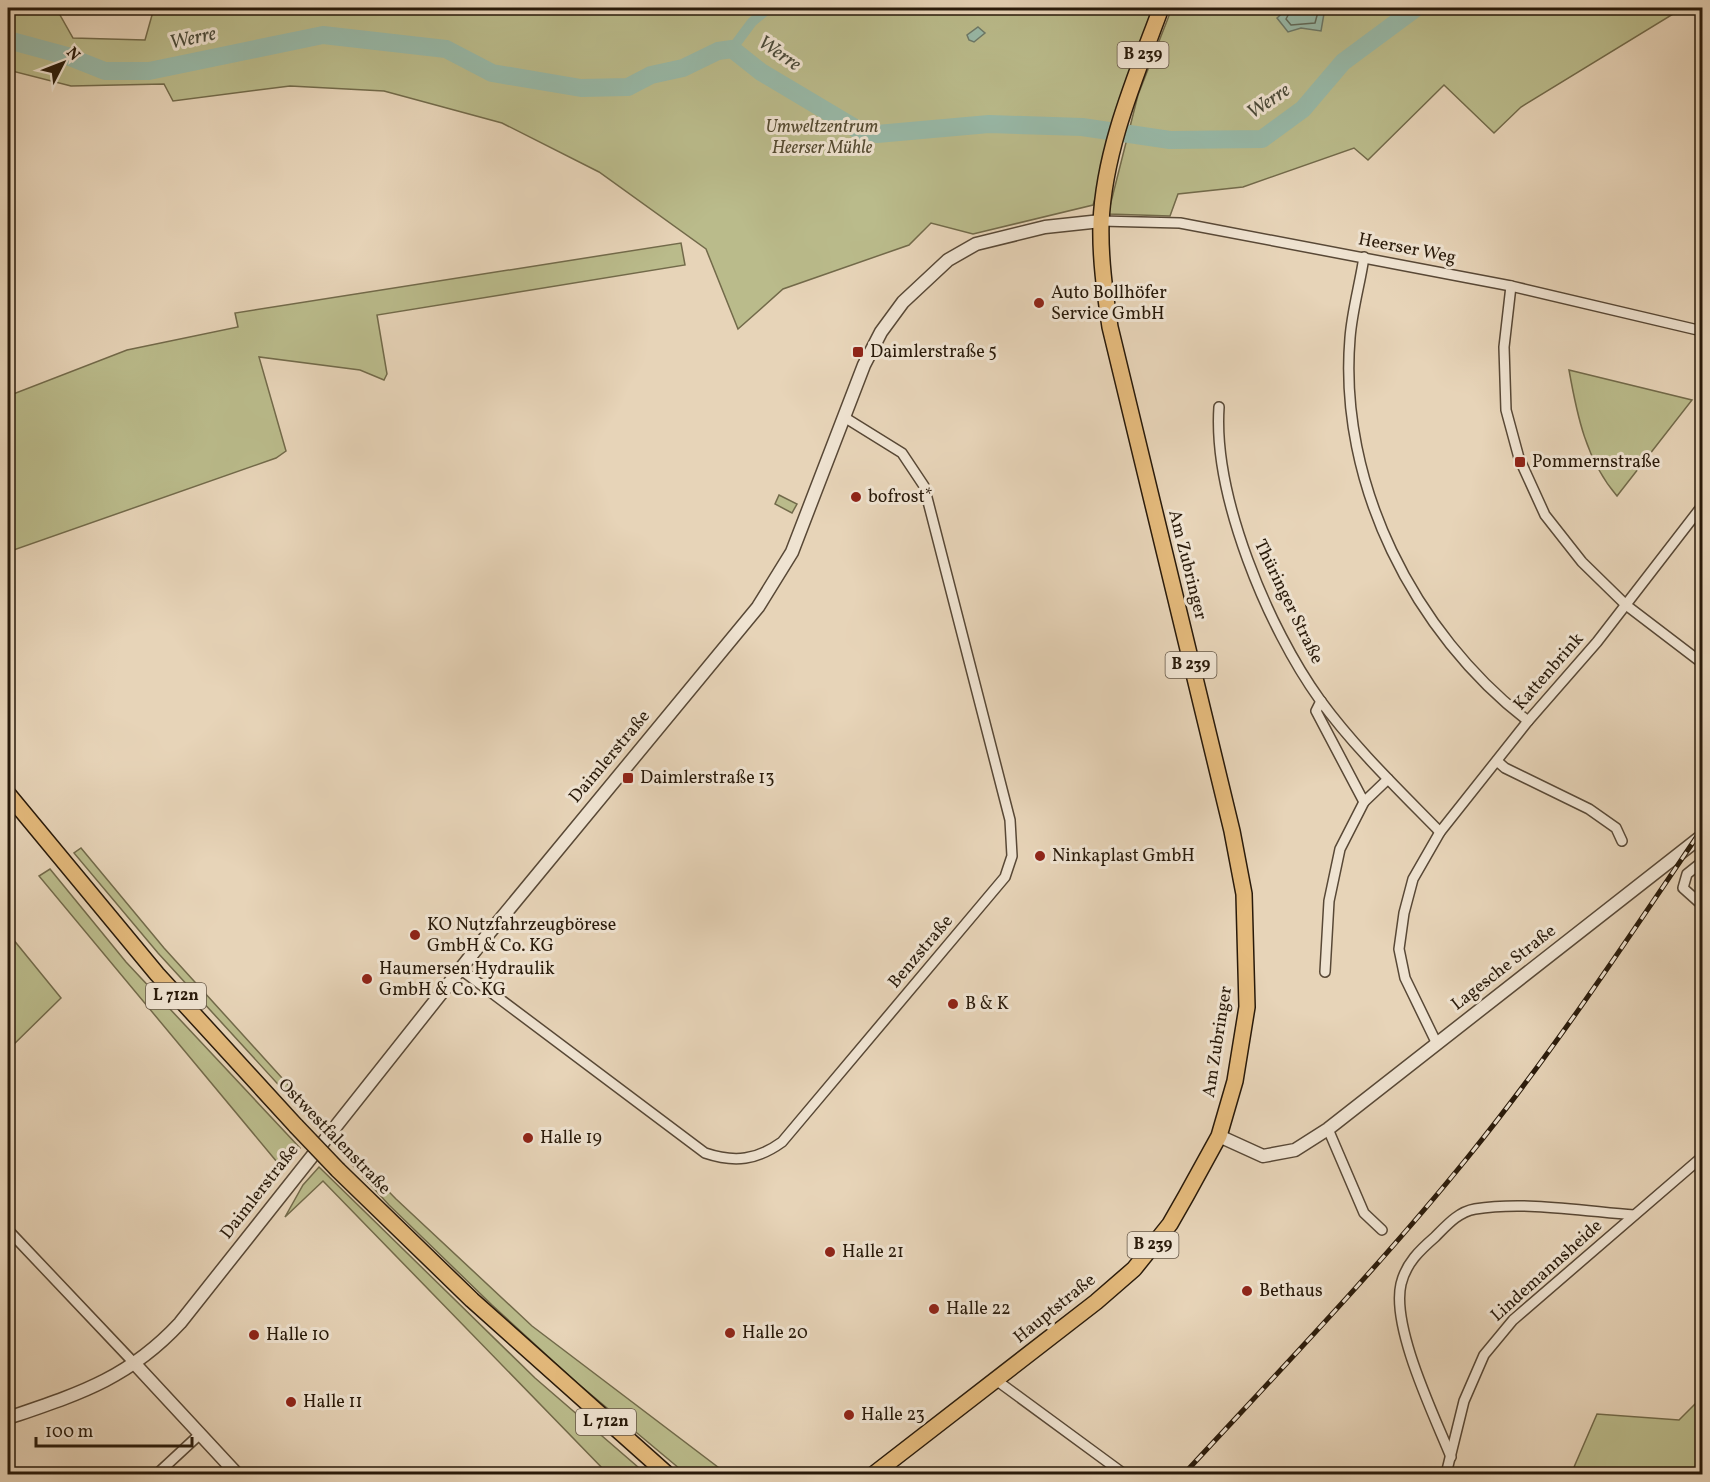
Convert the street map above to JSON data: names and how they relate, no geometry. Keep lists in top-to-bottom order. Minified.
{"streets":{"main road":["B 239","Am Zubringer","L 712n","Ostwestfalenstraße","Hauptstraße"],"street":["Heerser Weg","Thüringer Straße","Kattenbrink","Daimlerstraße","Benzstraße","Lagesche Straße","Lindemannsheide"]},"crossings":[["Heerser Weg","Am Zubringer"],["Heerser Weg","Daimlerstraße"],["Am Zubringer","Daimlerstraße"],["Am Zubringer","Lagesche Straße"],["Am Zubringer","Hauptstraße"],["Thüringer Straße","Kattenbrink"],["Kattenbrink","Lagesche Straße"],["Daimlerstraße","Benzstraße"],["Lagesche Straße","Hauptstraße"]],"water":["Werre"],"parks":["Umweltzentrum Heerser Mühle"],"places":{"other":["Auto Bollhöfer Service GmbH","bofrost*","Ninkaplast GmbH","KO Nutzfahrzeugbörese GmbH & Co. KG","Haumersen Hydraulik GmbH & Co. KG","B & K","Halle 19","Halle 21","Bethaus","Halle 22","Halle 20","Halle 10","Halle 11","Halle 23"],"transit":["Daimlerstraße 5","Pommernstraße","Daimlerstraße 13"]},"scale_bar":"100 m","north":"top right"}
